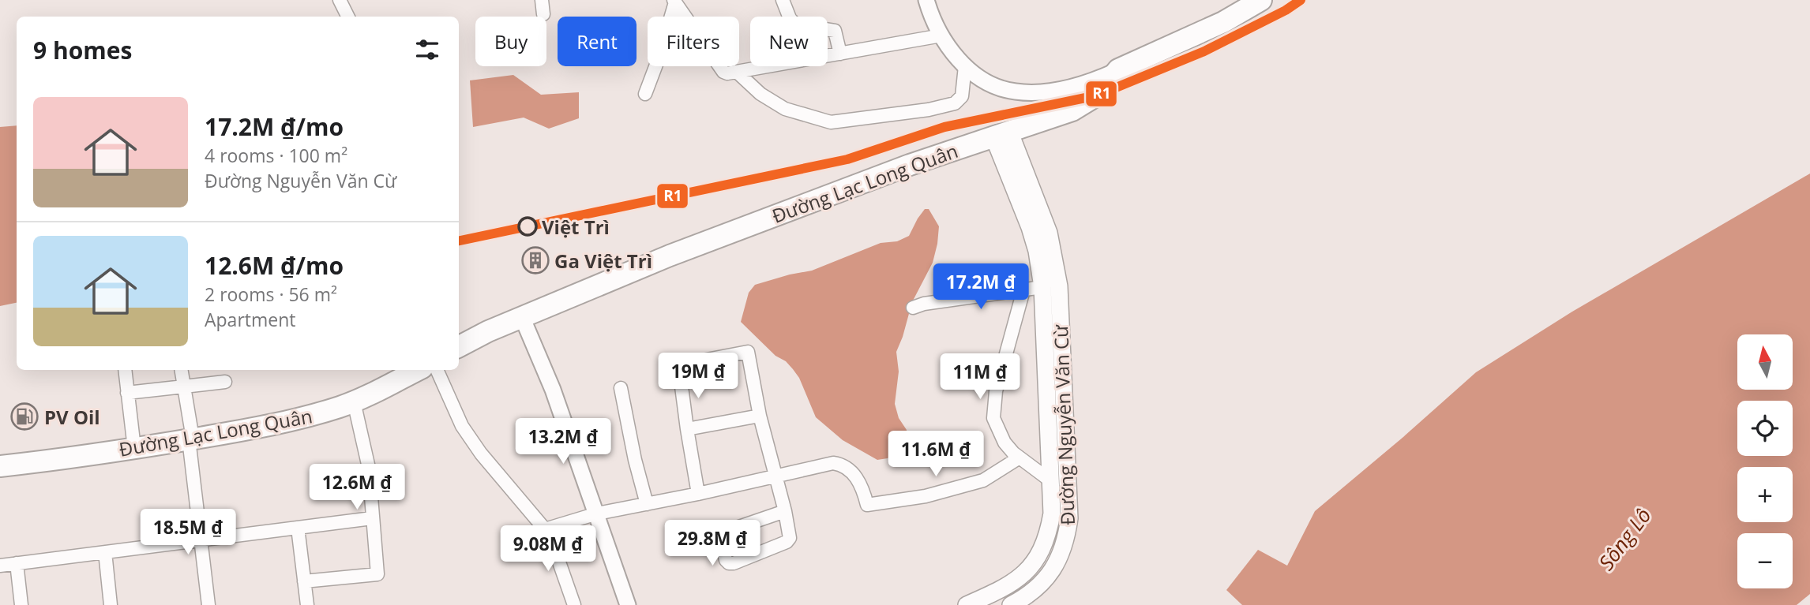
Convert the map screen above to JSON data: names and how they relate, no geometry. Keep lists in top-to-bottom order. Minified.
{"streets":{"highway":["Đường Lạc Long Quân"],"main road":["Đường Nguyễn Văn Cừ"]},"crossings":[["Đường Lạc Long Quân","Đường Nguyễn Văn Cừ"]],"water":["Sông Lô"],"places":{"other":["Việt Trì"],"building":["Ga Việt Trì"],"fuel station":["PV Oil"]},"lines":["transit line R1"],"north":"top","page":{"chip":["Buy","Rent","Filters","New"],"heading":"9 homes","list":[{"name":"17.2M ₫/mo","note":"4 rooms · 100 m² · Đường Nguyễn Văn Cừ"},{"name":"12.6M ₫/mo","note":"2 rooms · 56 m² · Apartment"}],"price":["17.2M ₫","19M ₫","11M ₫","13.2M ₫","11.6M ₫","12.6M ₫","18.5M ₫","29.8M ₫","9.08M ₫"],"map_buttons":["+","−"]}}
